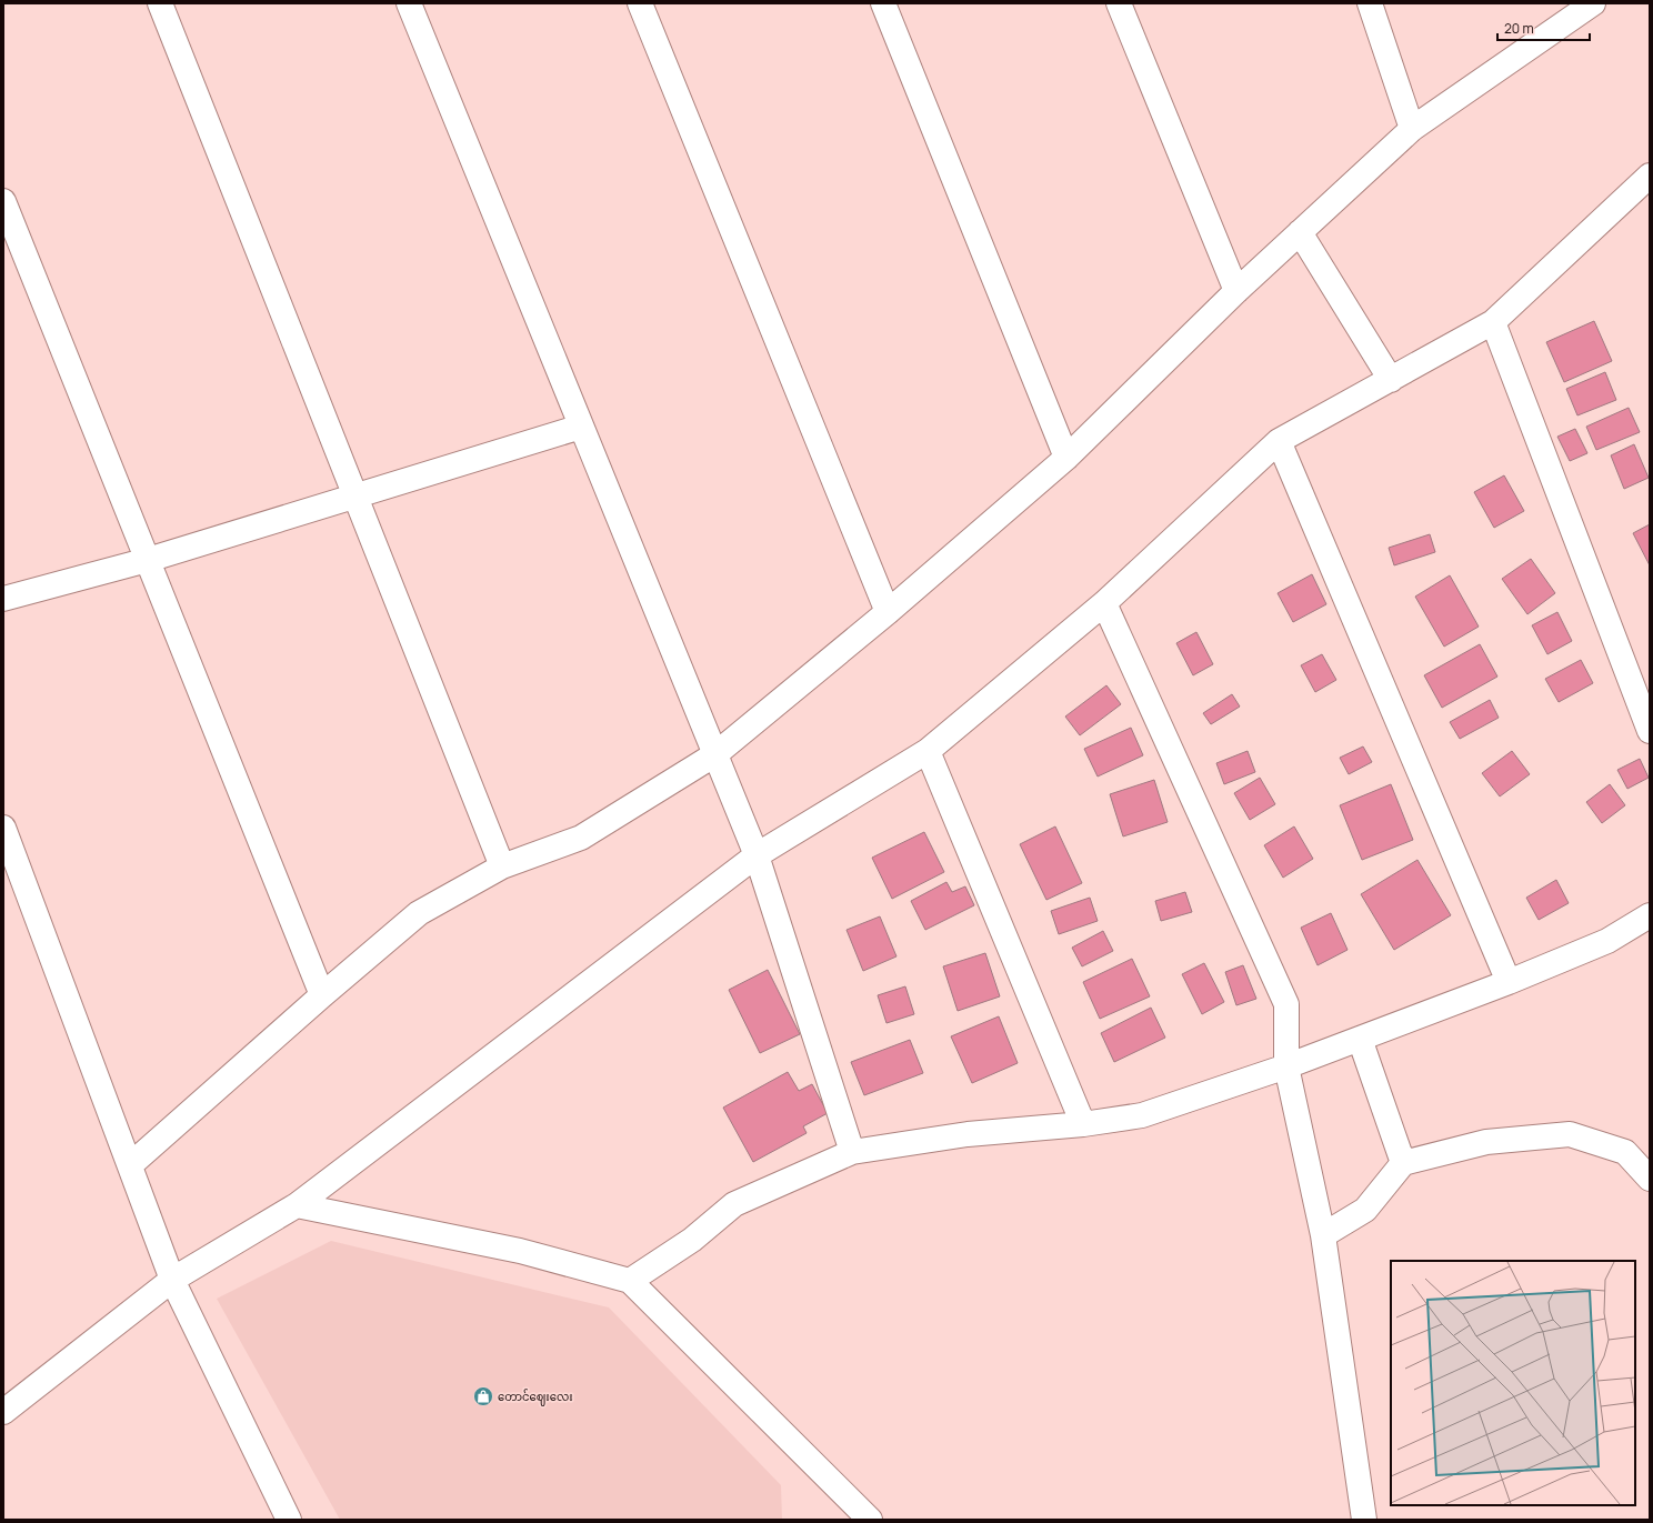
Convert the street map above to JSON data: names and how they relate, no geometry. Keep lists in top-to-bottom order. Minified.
{"places":{"shop":["တောင်ဈေးလေး"]},"scale_bar":"20 m"}
